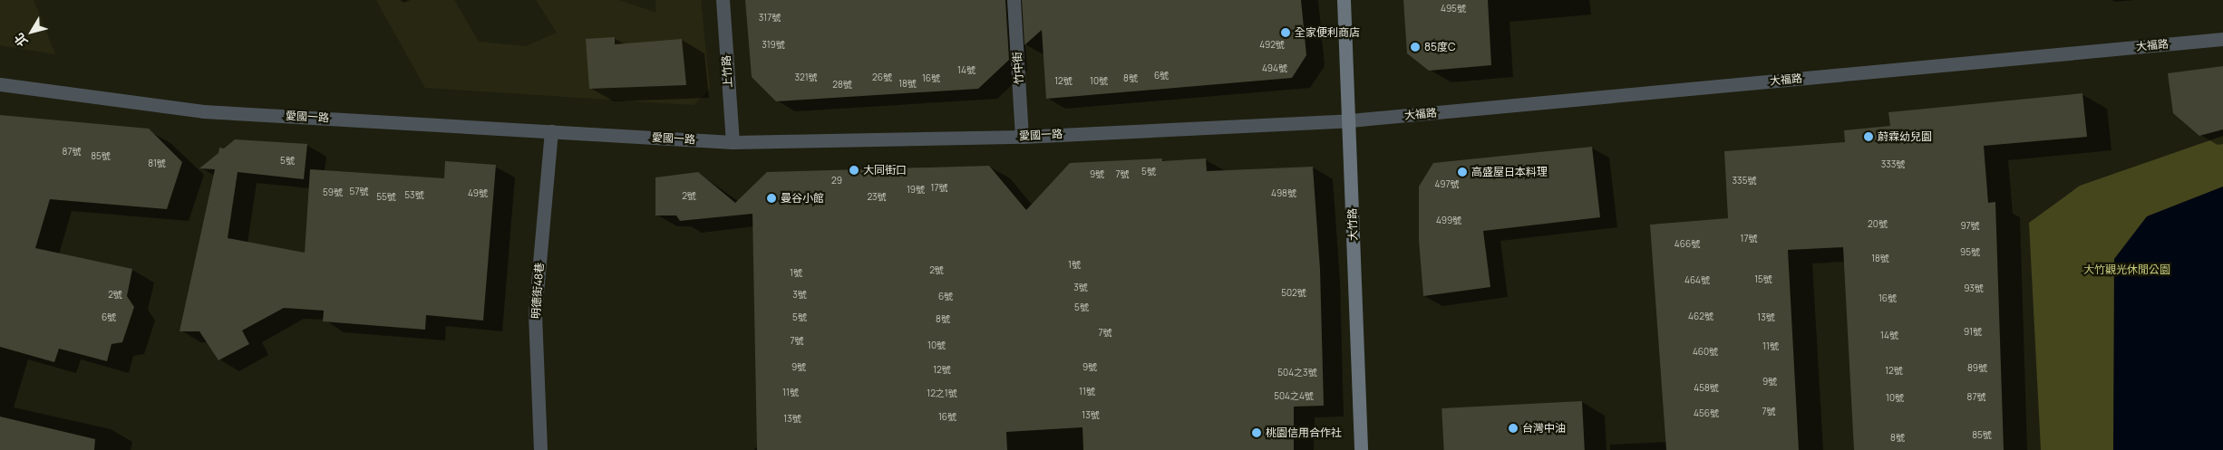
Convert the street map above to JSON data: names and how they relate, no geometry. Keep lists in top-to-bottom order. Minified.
{"streets":{"main road":["大竹路"],"street":["大福路","竹中街","上竹路","愛國一路","明德街48巷"]},"crossings":[["大福路","愛國一路"],["大福路","大竹路"],["竹中街","愛國一路"],["上竹路","愛國一路"],["愛國一路","大竹路"],["愛國一路","明德街48巷"]],"parks":["大竹觀光休閒公園"],"places":["全家便利商店","85度C","蔚霖幼兒園","大同街口","高盛屋日本料理","曼谷小館","台灣中油","桃園信用合作社"],"house_numbers":["495號","317號","319號","492號","494號","14號","6號","321號","26號","16號","8號","12號","10號","18號","28號","87號","85號","5號","81號","333號","5號","9號","7號","29","335號","497號","17號","19號","57號","59號","49號","498號","53號","2號","55號","23號","499號","20號","97號","17號","466號","95號","18號","1號","2號","1號","15號","464號","3號","93號","502號","2號","3號","6號","16號","5號","462號","6號","5號","13號","8號","91號","7號","14號","7號","10號","11號","460號","9號","9號","89號","12號","12號","504之3號","9號","458號","11號","11號","12之1號","504之4號","87號","10號","7號","456號","13號","16號","13號","85號","8號"],"north":"bottom left"}
